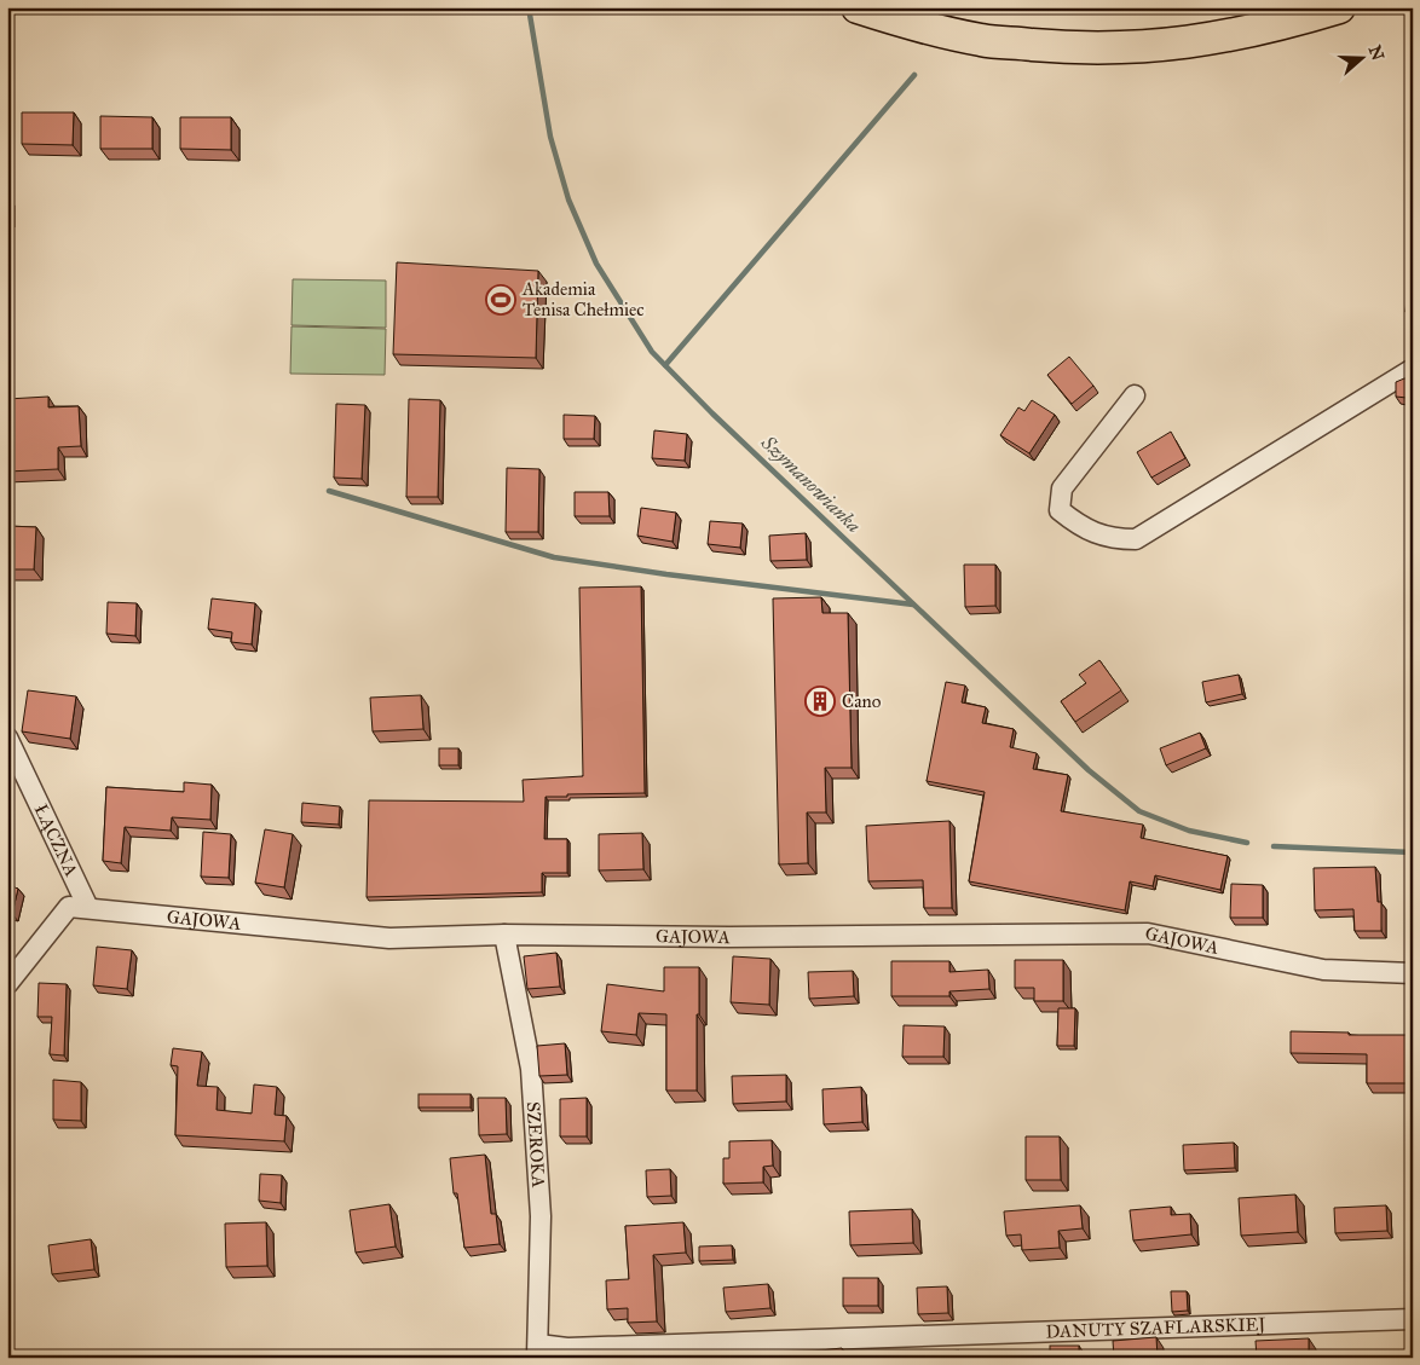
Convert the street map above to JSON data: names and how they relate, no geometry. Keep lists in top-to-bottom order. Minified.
{"streets":{"street":["ŁĄCZNA","GAJOWA","SZEROKA","DANUTY SZAFLARSKIEJ"]},"crossings":[["ŁĄCZNA","GAJOWA"],["GAJOWA","SZEROKA"],["SZEROKA","DANUTY SZAFLARSKIEJ"]],"water":["Szymanowianka"],"places":{"sports":["Akademia Tenisa Chełmiec"],"building":["Cano"]},"north":"right"}
